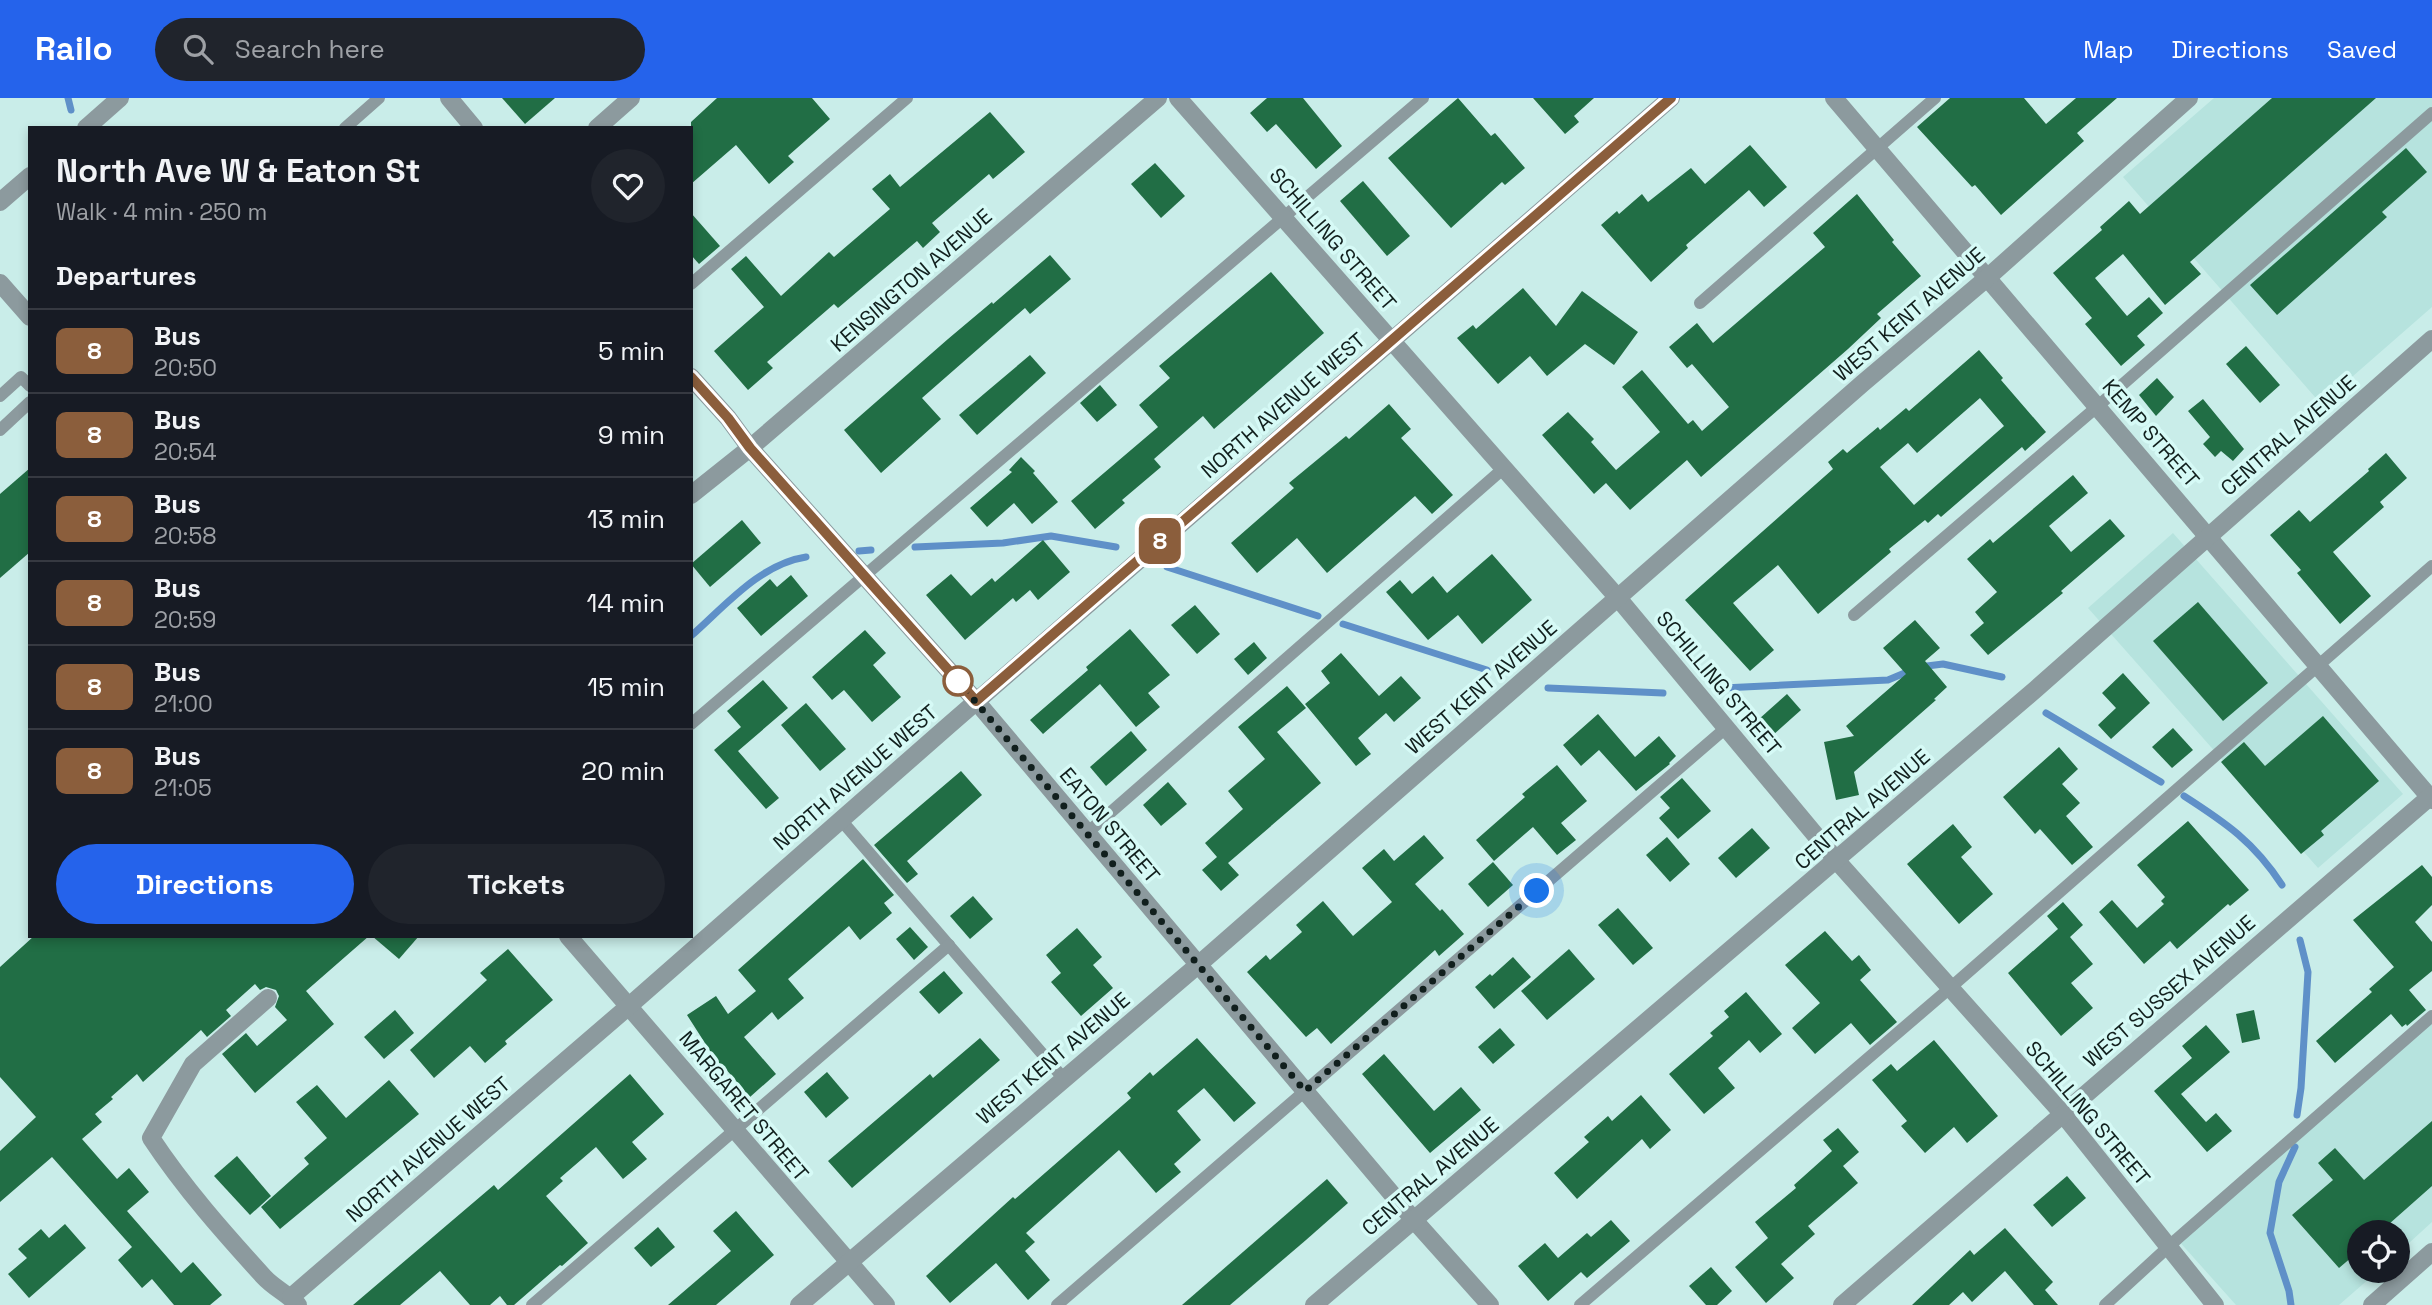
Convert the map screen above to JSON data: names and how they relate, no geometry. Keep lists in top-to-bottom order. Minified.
{"streets":{"street":["SCHILLING STREET","KENSINGTON AVENUE","WEST KENT AVENUE","NORTH AVENUE WEST","KEMP STREET","CENTRAL AVENUE","EATON STREET","WEST SUSSEX AVENUE","MARGARET STREET"]},"crossings":[["SCHILLING STREET","WEST KENT AVENUE"],["SCHILLING STREET","NORTH AVENUE WEST"],["SCHILLING STREET","CENTRAL AVENUE"],["SCHILLING STREET","WEST SUSSEX AVENUE"],["KENSINGTON AVENUE","EATON STREET"],["WEST KENT AVENUE","KEMP STREET"],["WEST KENT AVENUE","EATON STREET"],["WEST KENT AVENUE","MARGARET STREET"],["NORTH AVENUE WEST","EATON STREET"],["NORTH AVENUE WEST","MARGARET STREET"],["KEMP STREET","CENTRAL AVENUE"],["KEMP STREET","WEST SUSSEX AVENUE"],["CENTRAL AVENUE","EATON STREET"]],"lines":["bus line 8"],"page":{"header":"Railo","search":"Search here","nav":["Map","Directions","Saved"],"on_map":"8","heading":[["North Ave W & Eaton St","Walk · 4 min · 250 m"],"Departures"],"list":[{"mark":"8","name":"Bus","note":"20:50","value":"5 min"},{"mark":"8","name":"Bus","note":"20:54","value":"9 min"},{"mark":"8","name":"Bus","note":"20:58","value":"13 min"},{"mark":"8","name":"Bus","note":"20:59","value":"14 min"},{"mark":"8","name":"Bus","note":"21:00","value":"15 min"},{"mark":"8","name":"Bus","note":"21:05","value":"20 min"}],"buttons":["Directions","Tickets"]}}
